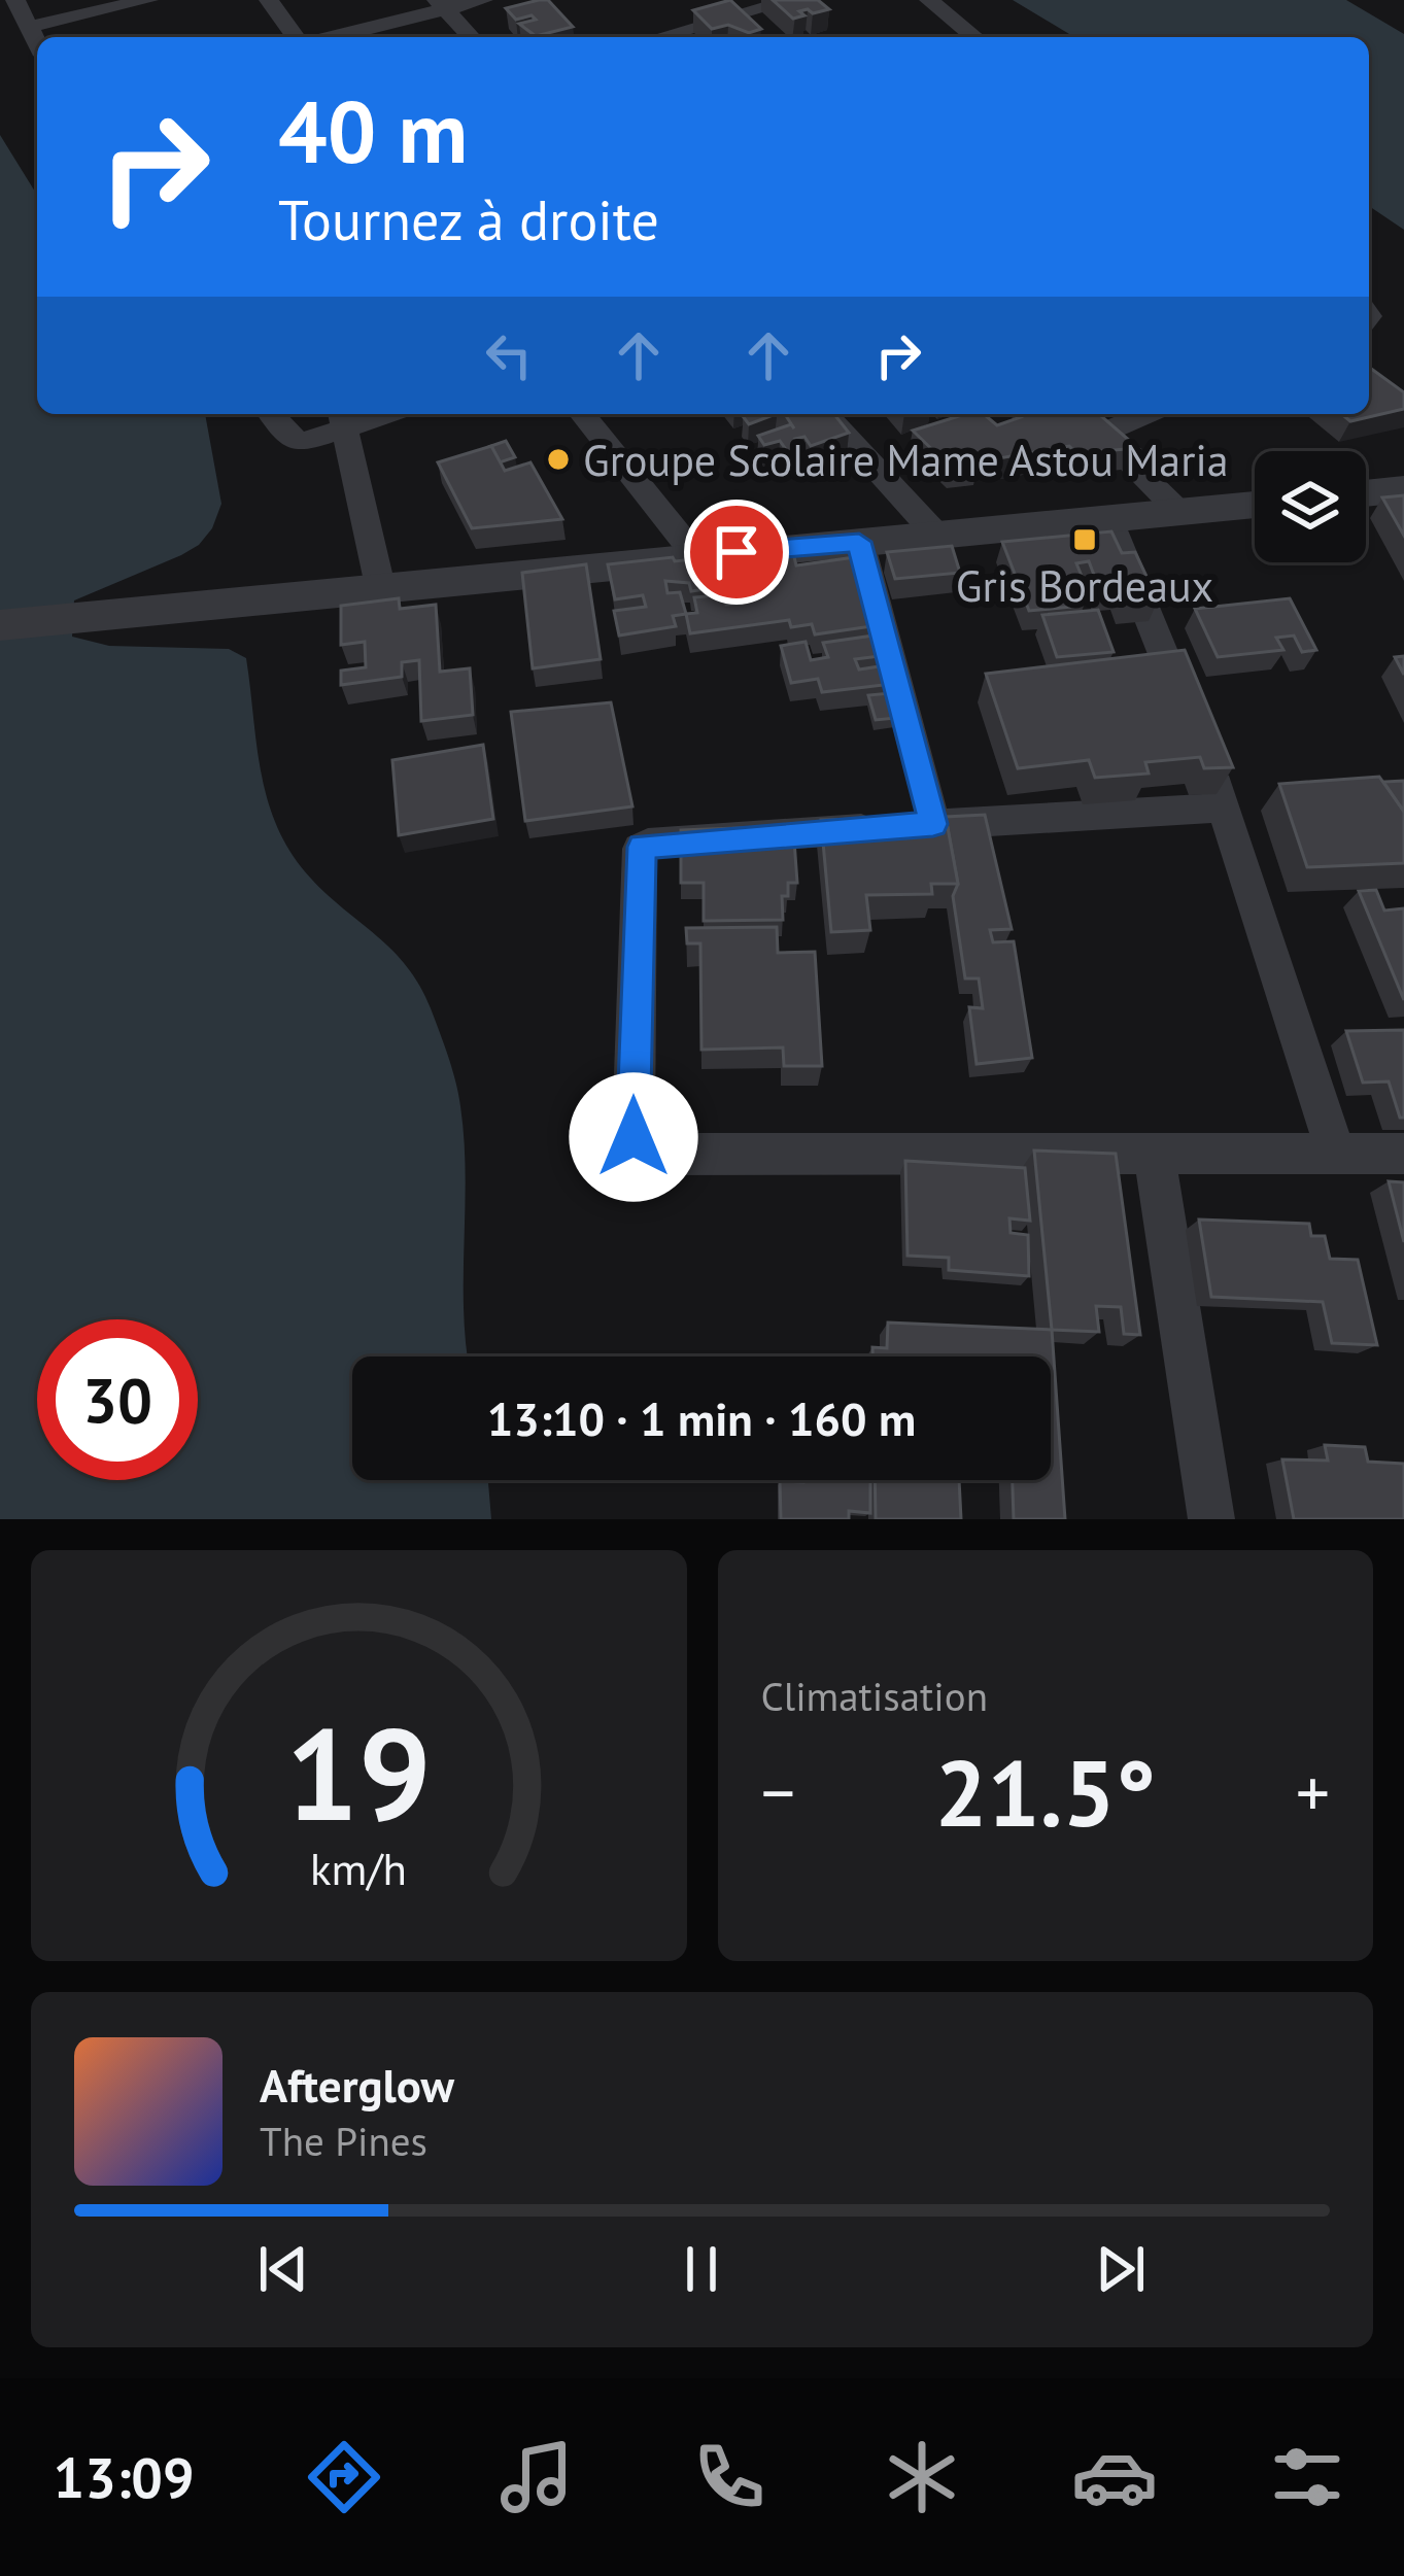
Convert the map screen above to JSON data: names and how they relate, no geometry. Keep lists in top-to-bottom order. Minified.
{"places":{"other":["Groupe Scolaire Mame Astou Maria"],"transit":["Gris Bordeaux"]},"page":{"turn":["40 m","Tournez à droite"],"limit":"30","trip":"13:10 · 1 min · 160 m","tile":"Climatisation","heat":["−","21.5°","+"],"song":["Afterglow","The Pines"],"tabs":"13:09","gauge":["19","km/h"]}}
